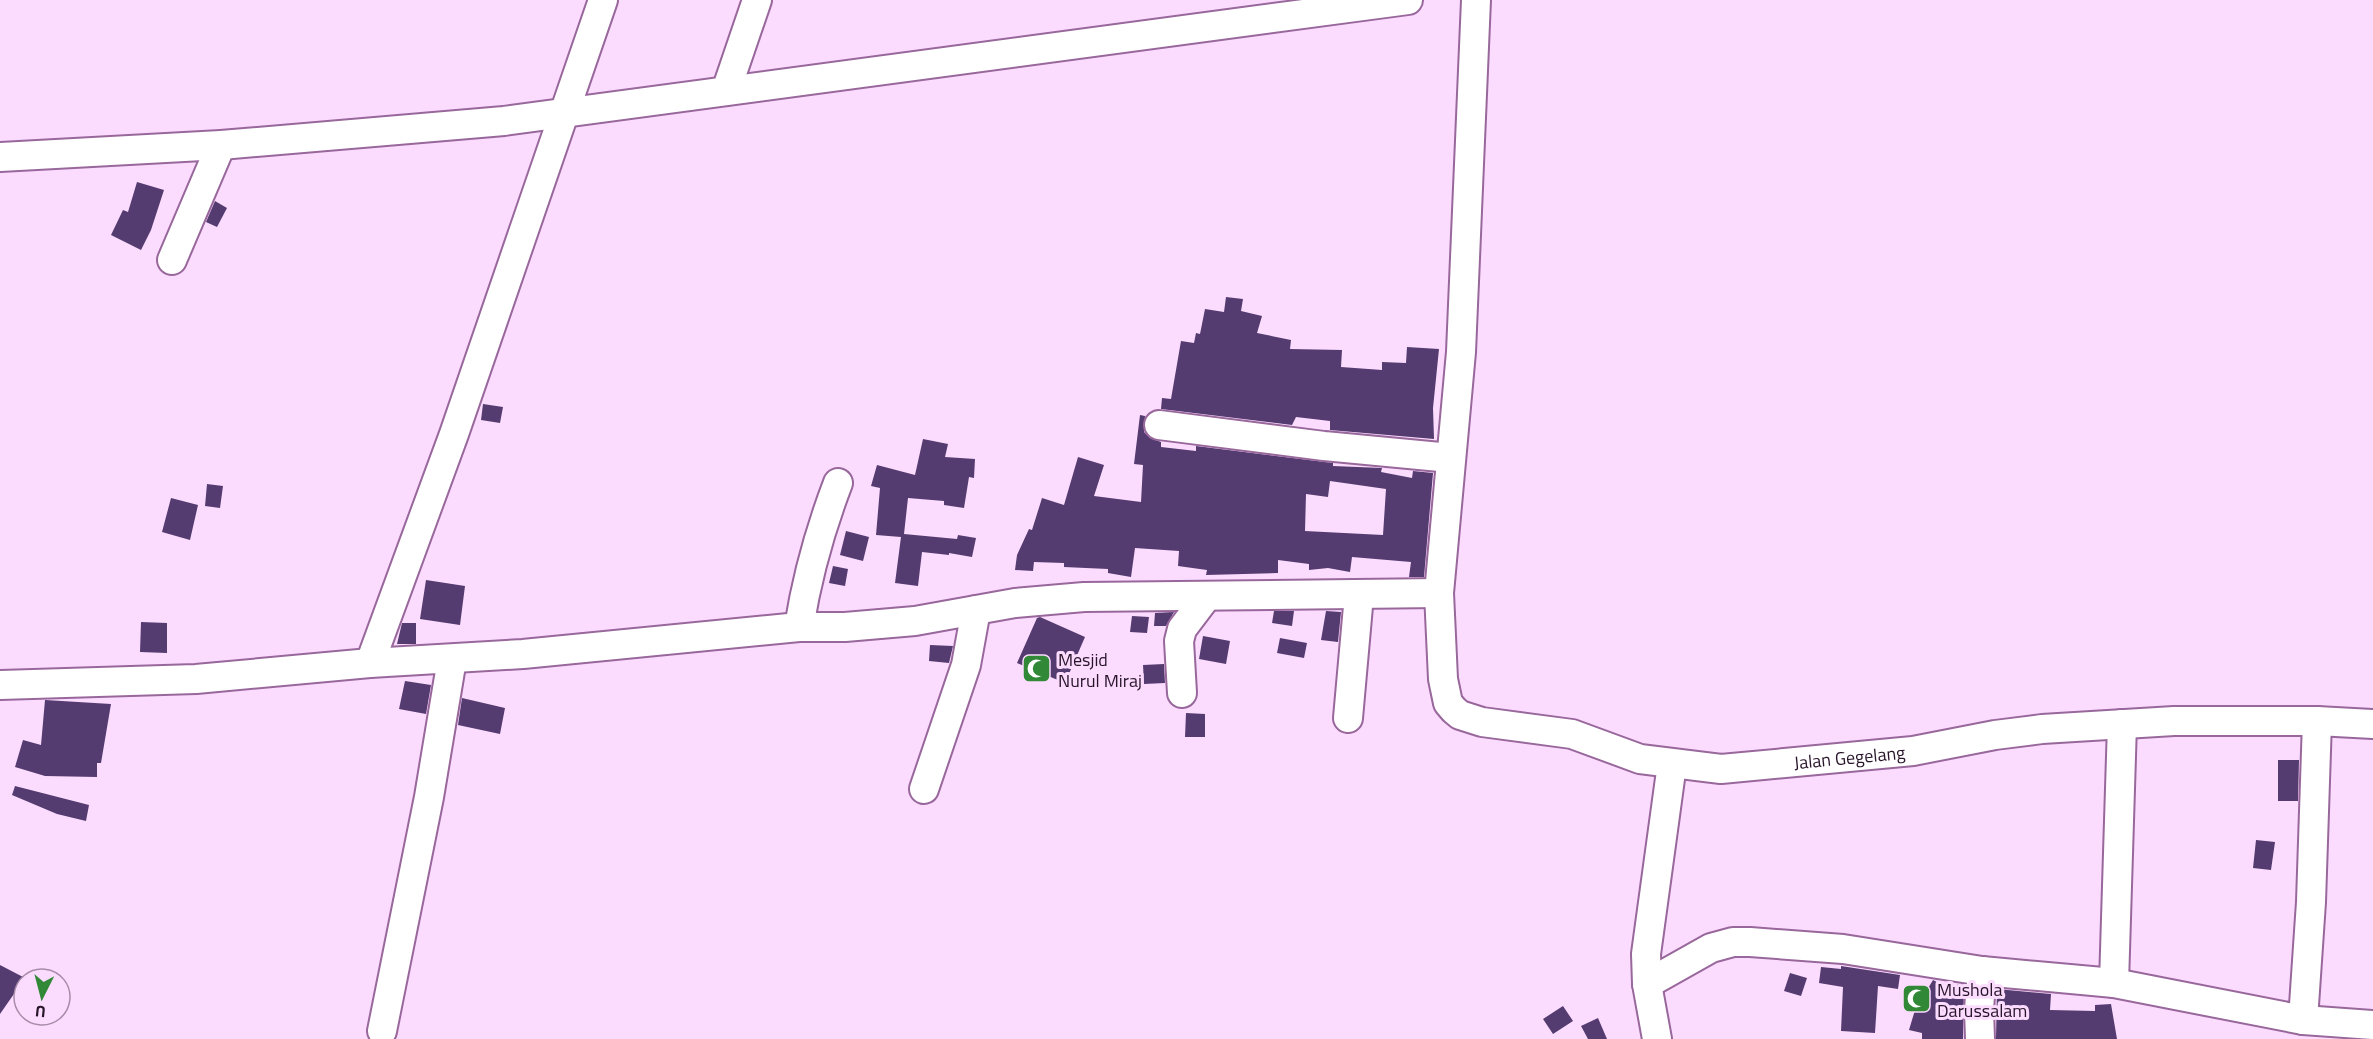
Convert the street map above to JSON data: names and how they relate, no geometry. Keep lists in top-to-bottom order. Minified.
{"streets":{"street":["Jalan Gegelang"]},"places":{"mosque":["Mesjid Nurul Miraj","Mushola Darussalam"]},"north":"bottom"}
